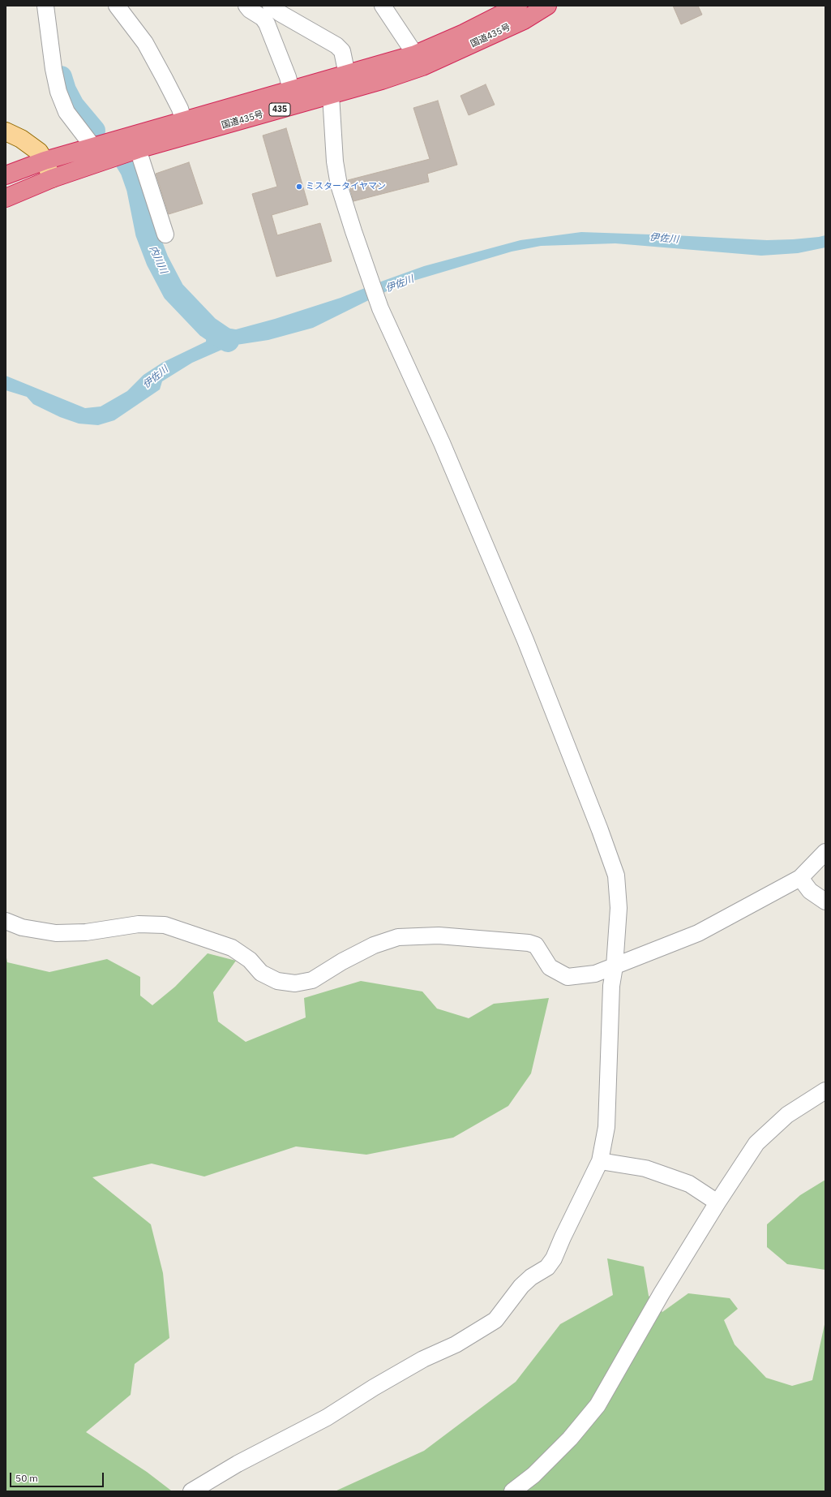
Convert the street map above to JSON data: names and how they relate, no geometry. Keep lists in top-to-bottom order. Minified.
{"streets":{"highway":["国道435号","435"]},"water":["伊佐川","内川川"],"places":["ミスタータイヤマン"],"scale_bar":"50 m"}
